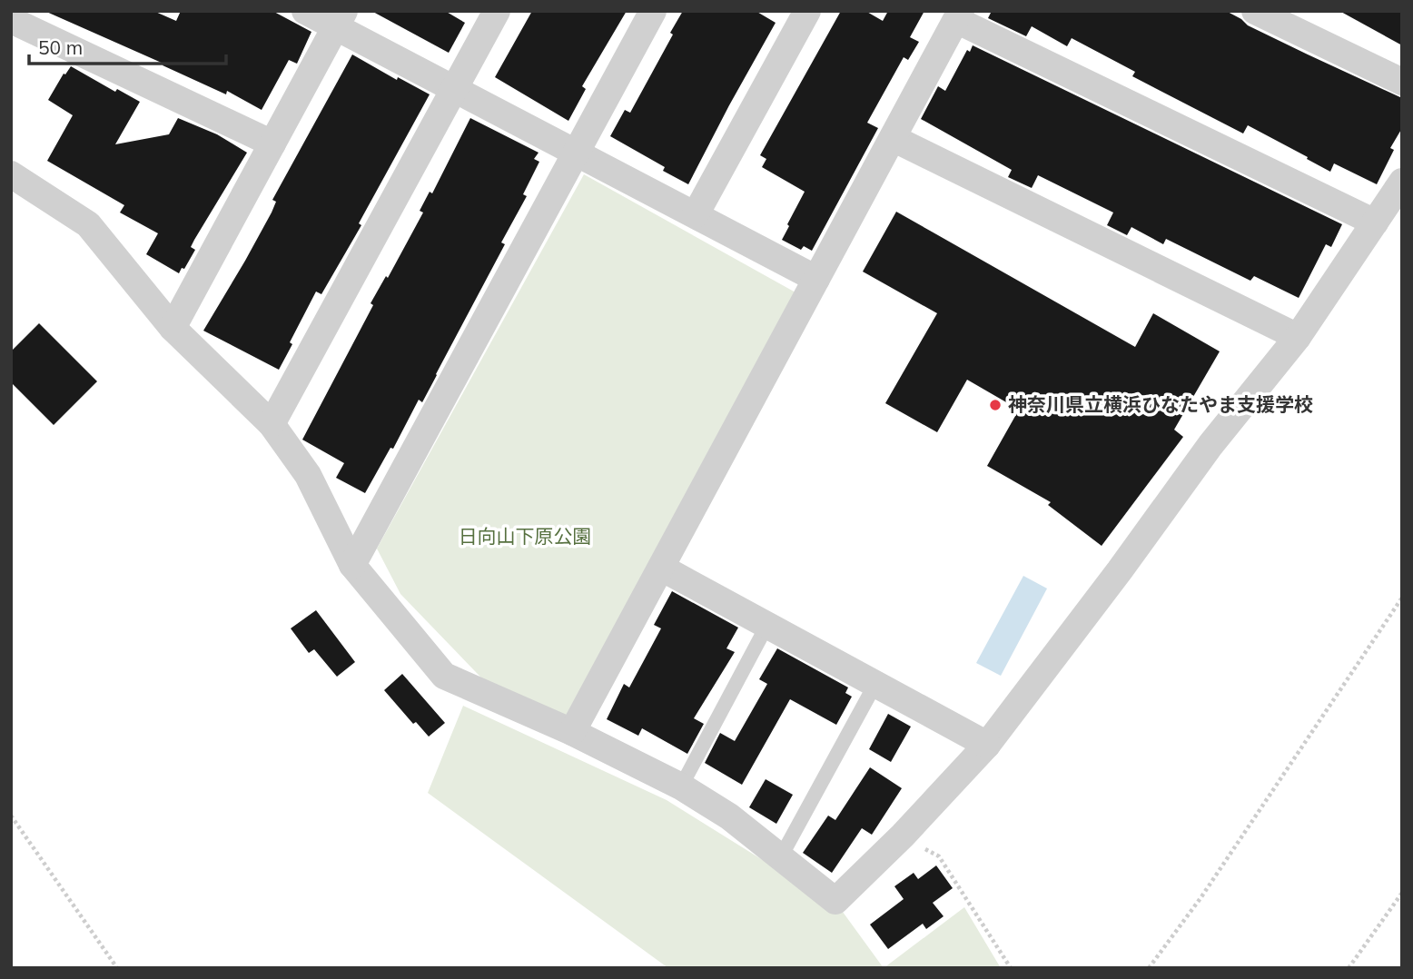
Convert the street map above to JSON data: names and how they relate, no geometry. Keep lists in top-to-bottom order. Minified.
{"parks":["日向山下原公園"],"places":["神奈川県立横浜ひなたやま支援学校"],"scale_bar":"50 m"}
